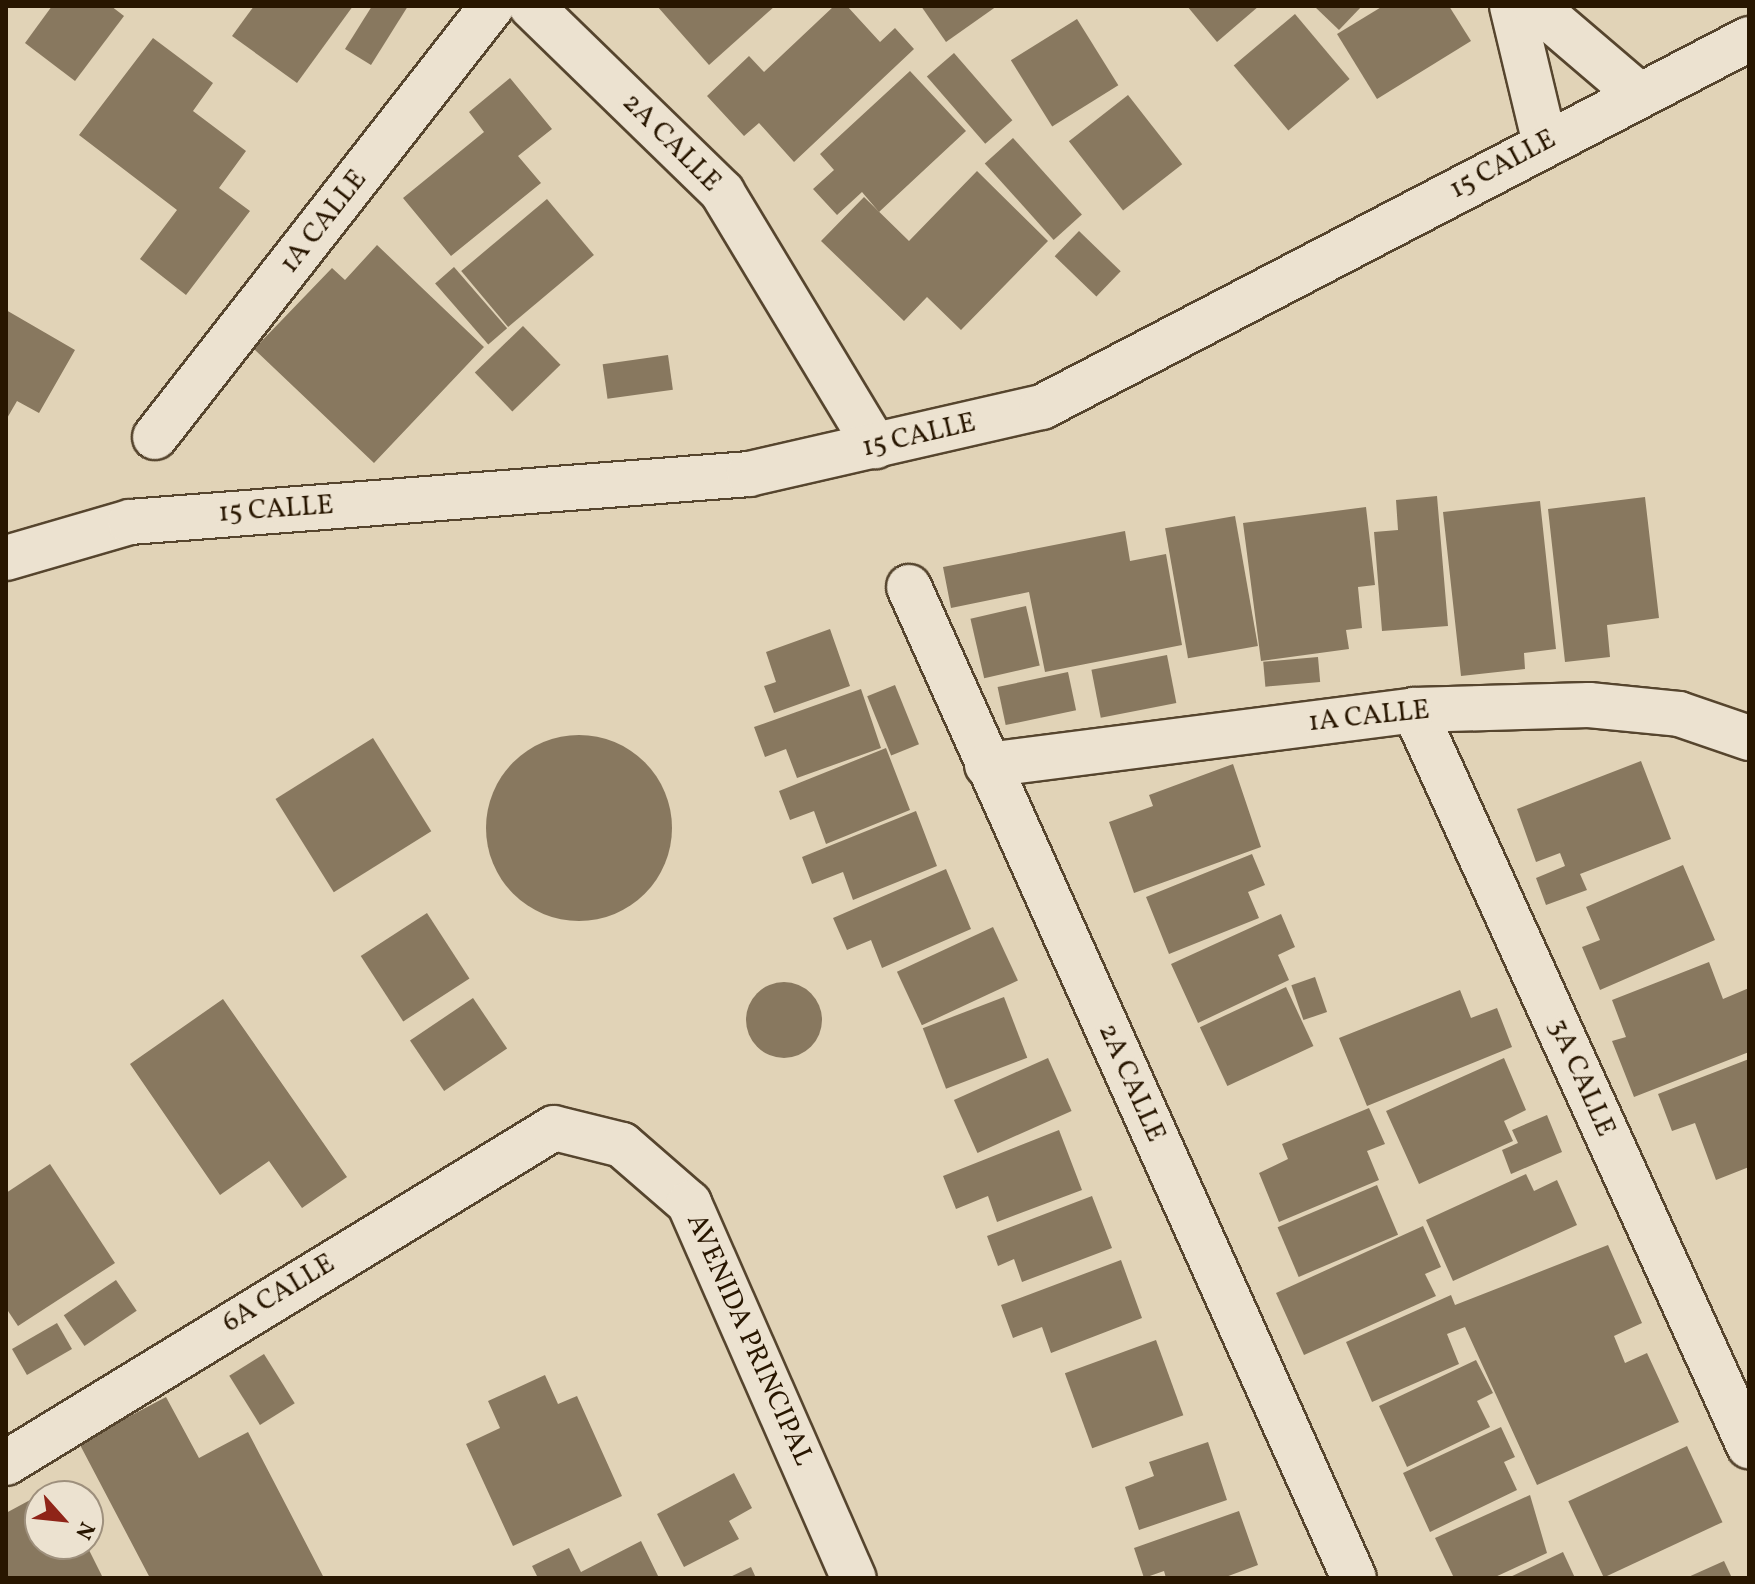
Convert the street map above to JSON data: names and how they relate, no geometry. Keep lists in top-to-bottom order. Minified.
{"streets":{"street":["2A CALLE","15 CALLE","1A CALLE","3A CALLE","6A CALLE","AVENIDA PRINCIPAL"]},"crossings":[["2A CALLE","15 CALLE"],["2A CALLE","1A CALLE"],["1A CALLE","3A CALLE"],["6A CALLE","AVENIDA PRINCIPAL"]],"north":"bottom right"}
